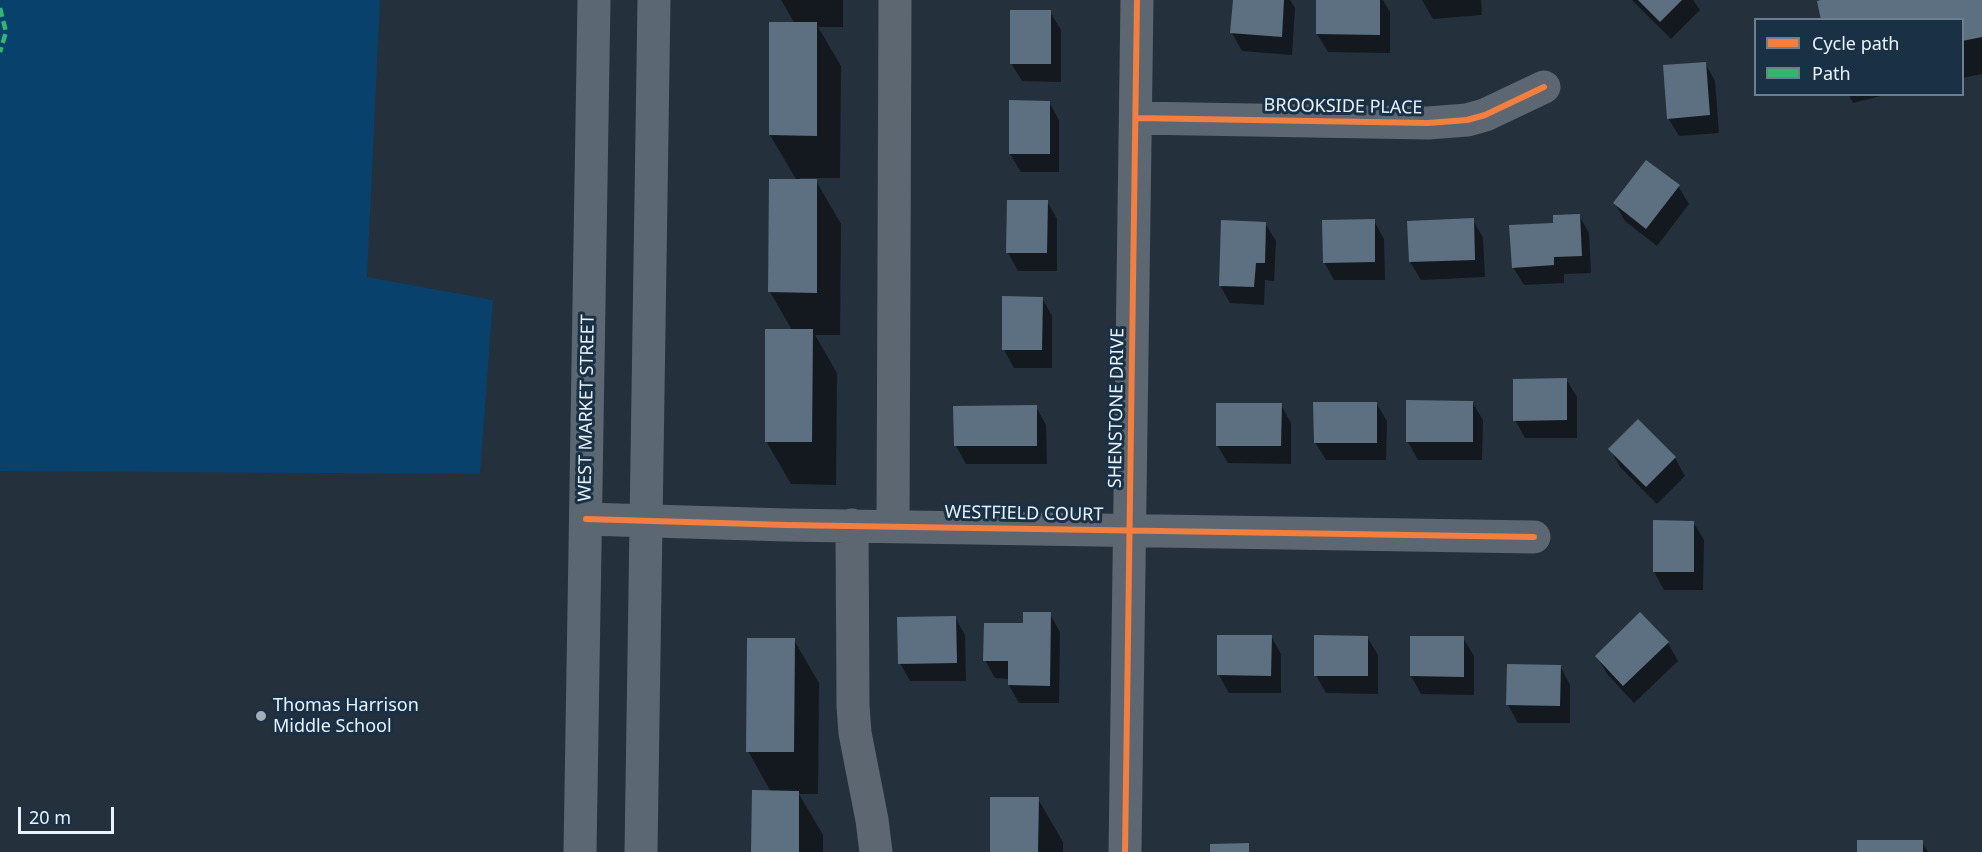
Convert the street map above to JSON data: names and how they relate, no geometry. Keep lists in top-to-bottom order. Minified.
{"streets":{"main road":["WEST MARKET STREET"],"street":["BROOKSIDE PLACE","SHENSTONE DRIVE","WESTFIELD COURT"]},"crossings":[["BROOKSIDE PLACE","SHENSTONE DRIVE"],["WEST MARKET STREET","WESTFIELD COURT"],["SHENSTONE DRIVE","WESTFIELD COURT"]],"places":["Thomas Harrison Middle School"],"legend":["Cycle path","Path"],"scale_bar":"20 m"}
